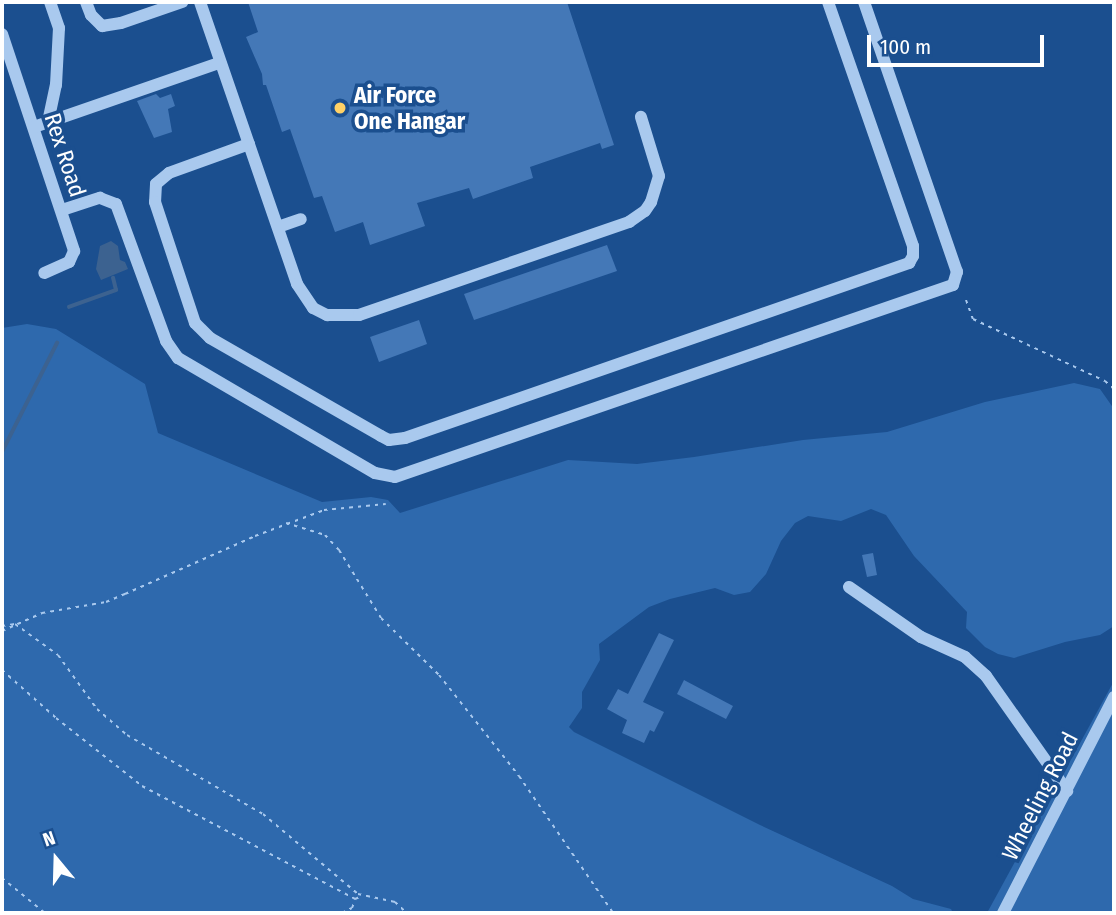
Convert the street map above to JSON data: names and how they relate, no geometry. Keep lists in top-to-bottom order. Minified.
{"streets":{"street":["Rex Road","Wheeling Road"]},"places":["Air Force One Hangar"],"scale_bar":"100 m","north":"top"}
